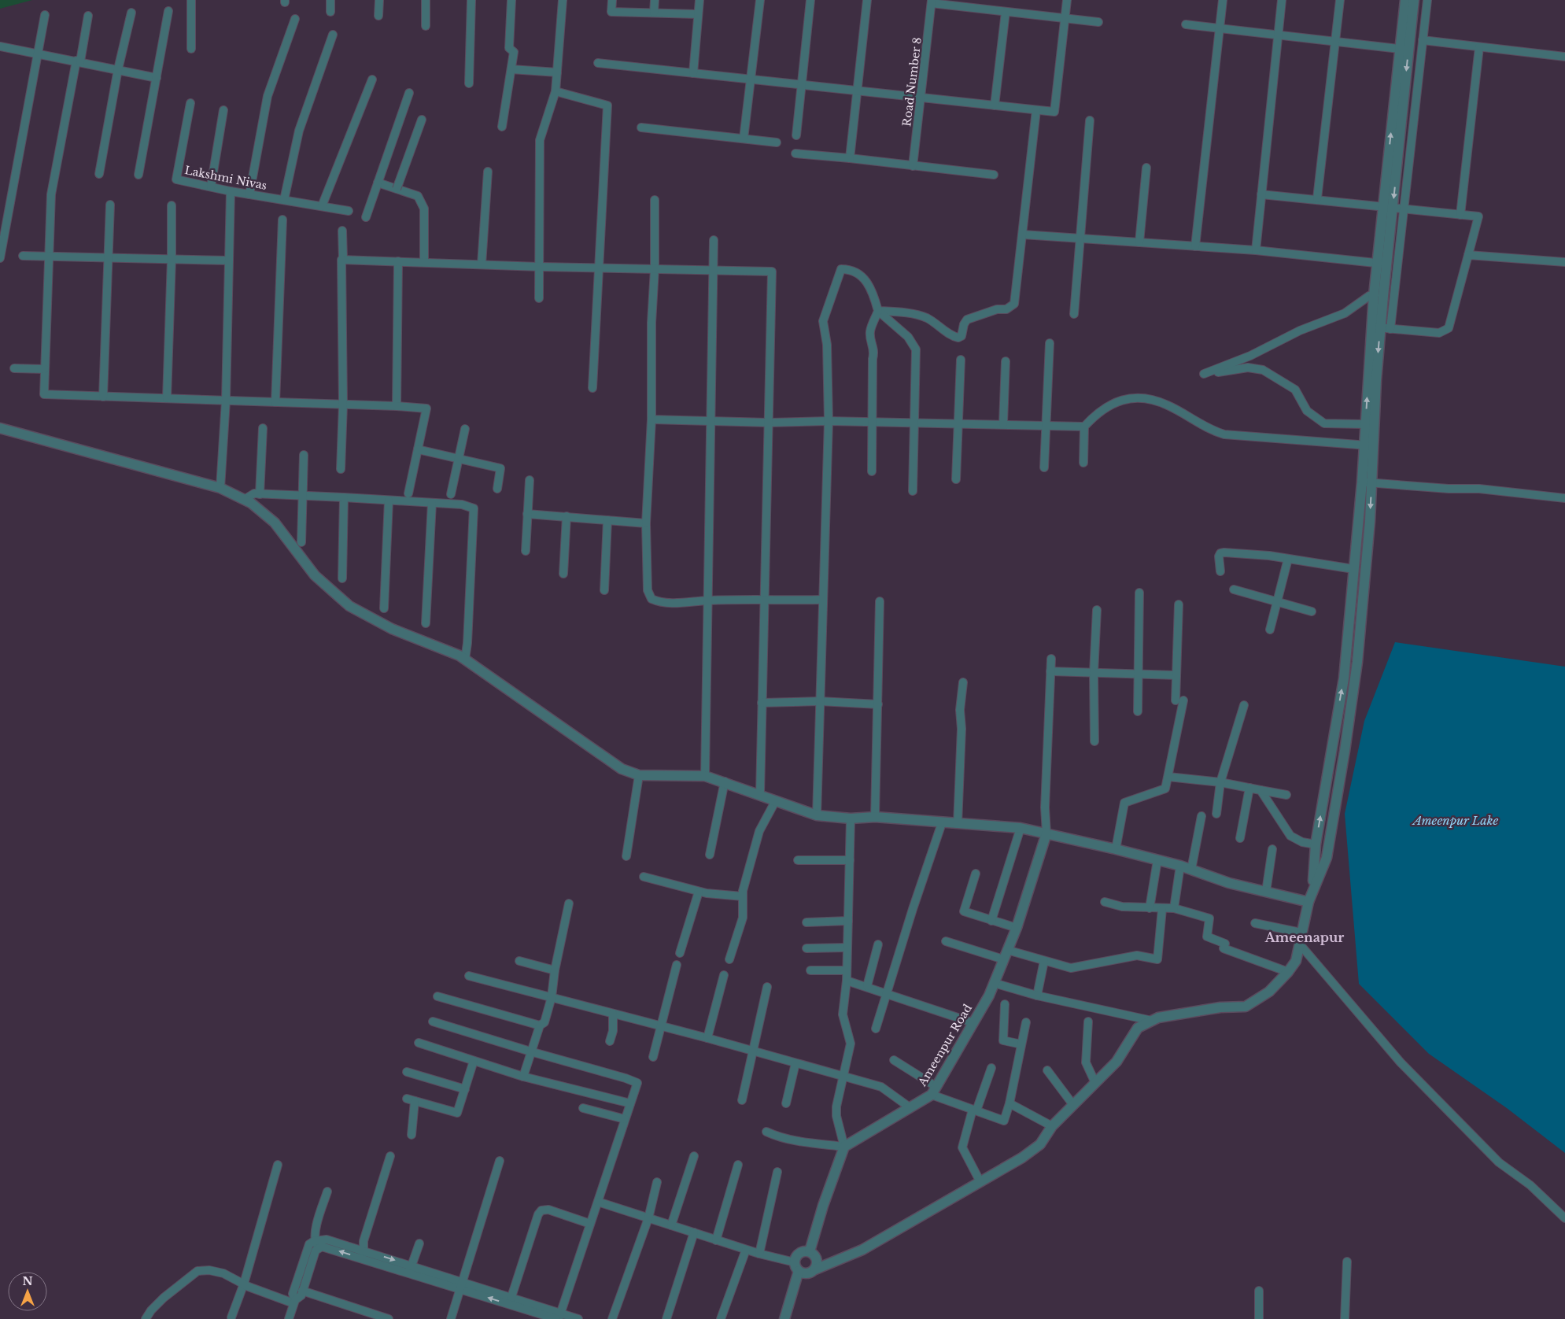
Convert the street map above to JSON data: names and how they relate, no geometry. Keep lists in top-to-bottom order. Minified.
{"streets":{"street":["Road Number 8","Lakshmi Nivas","Ameenpur Road"]},"districts":["Ameenapur"],"water":["Ameenpur Lake"],"north":"top"}
